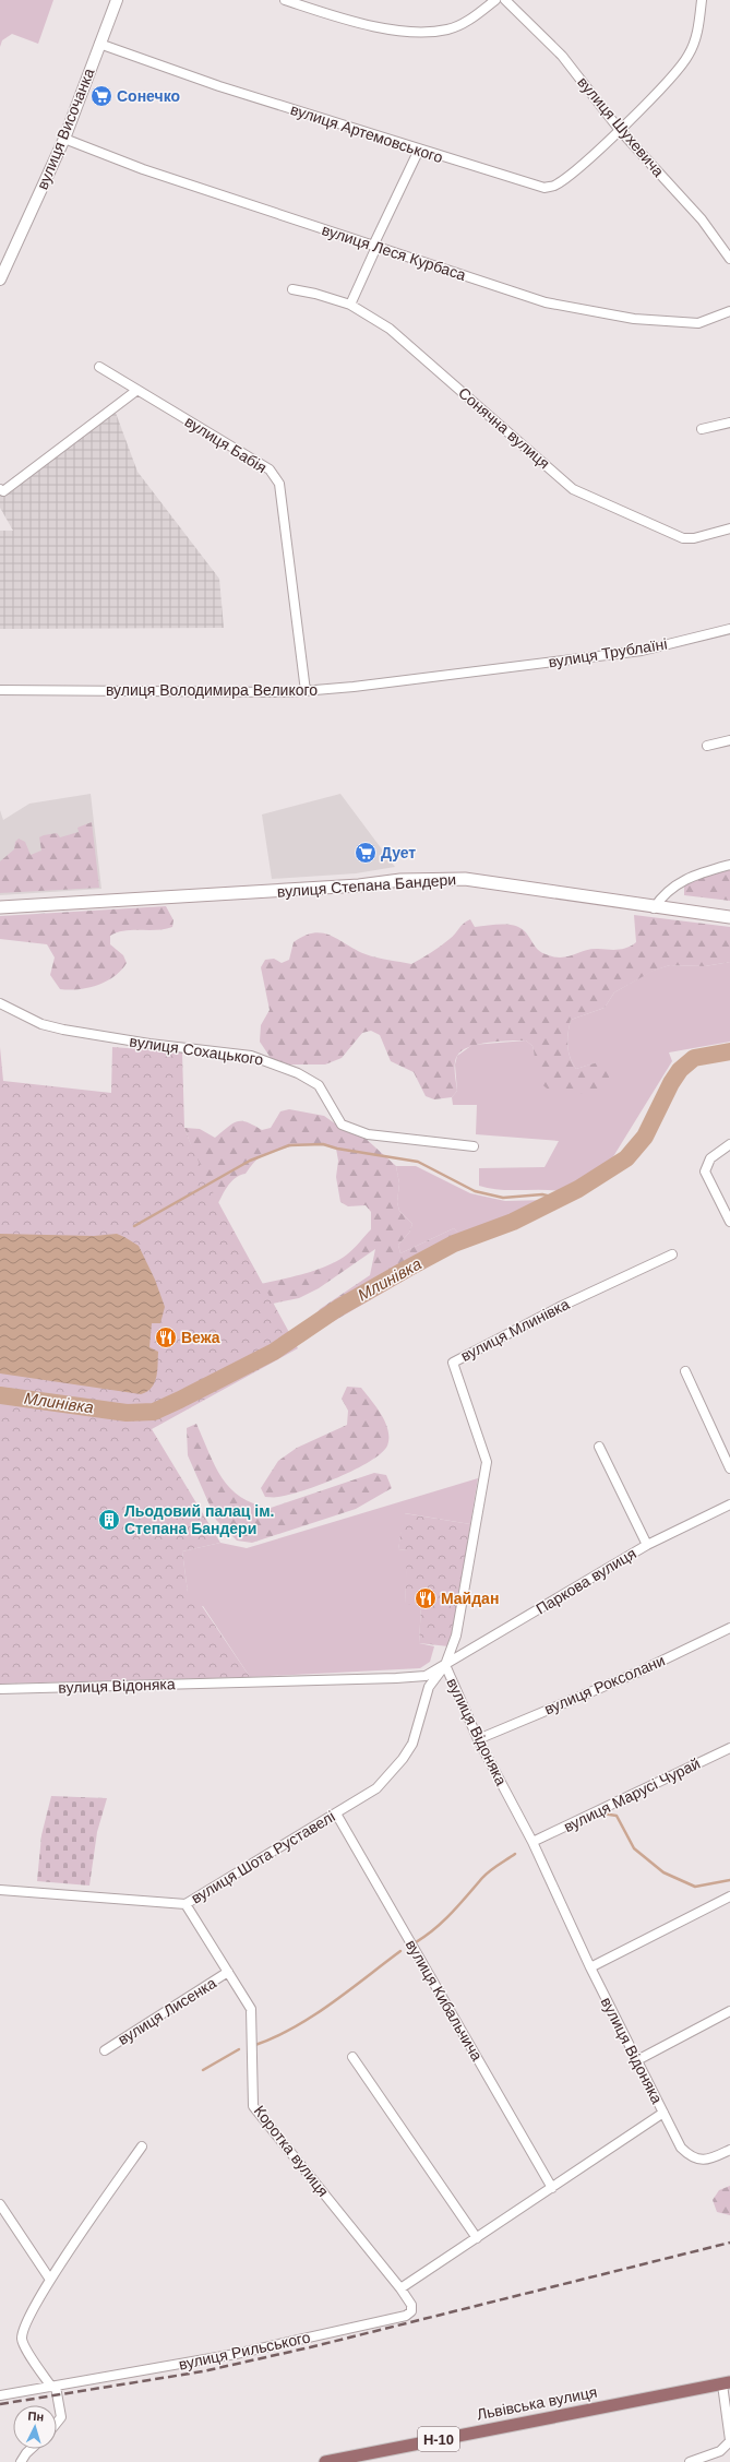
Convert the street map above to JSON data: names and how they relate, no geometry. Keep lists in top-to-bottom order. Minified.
{"streets":{"main road":["вулиця Степана Бандери","Львівська вулиця","Н-10"],"street":["вулиця Шухевича","вулиця Височанка","вулиця Артемовського","вулиця Леся Курбаса","Сонячна вулиця","вулиця Бабія","вулиця Трублаїні","вулиця Володимира Великого","вулиця Сохацького","вулиця Млинівка","Паркова вулиця","вулиця Роксолани","вулиця Відоняка","вулиця Марусі Чурай","вулиця Шота Руставелі","вулиця Кибальчича","вулиця Лисенка","Коротка вулиця","вулиця Рильського"]},"crossings":[["вулиця Шухевича","вулиця Артемовського"],["вулиця Височанка","вулиця Артемовського"],["вулиця Височанка","вулиця Леся Курбаса"],["вулиця Бабія","вулиця Володимира Великого"],["вулиця Трублаїні","вулиця Володимира Великого"],["вулиця Млинівка","Паркова вулиця"],["вулиця Млинівка","вулиця Відоняка"],["вулиця Млинівка","вулиця Шота Руставелі"],["Паркова вулиця","вулиця Відоняка"],["Паркова вулиця","вулиця Шота Руставелі"],["вулиця Роксолани","вулиця Відоняка"],["вулиця Відоняка","вулиця Марусі Чурай"],["вулиця Відоняка","вулиця Шота Руставелі"],["вулиця Шота Руставелі","вулиця Кибальчича"],["вулиця Шота Руставелі","Коротка вулиця"],["вулиця Лисенка","Коротка вулиця"],["Коротка вулиця","вулиця Рильського"]],"water":["Млинівка"],"places":{"supermarket":["Сонечко","Дует"],"restaurant":["Вежа","Майдан"],"building":["Льодовий палац ім. Степана Бандери"]},"north":"top"}
